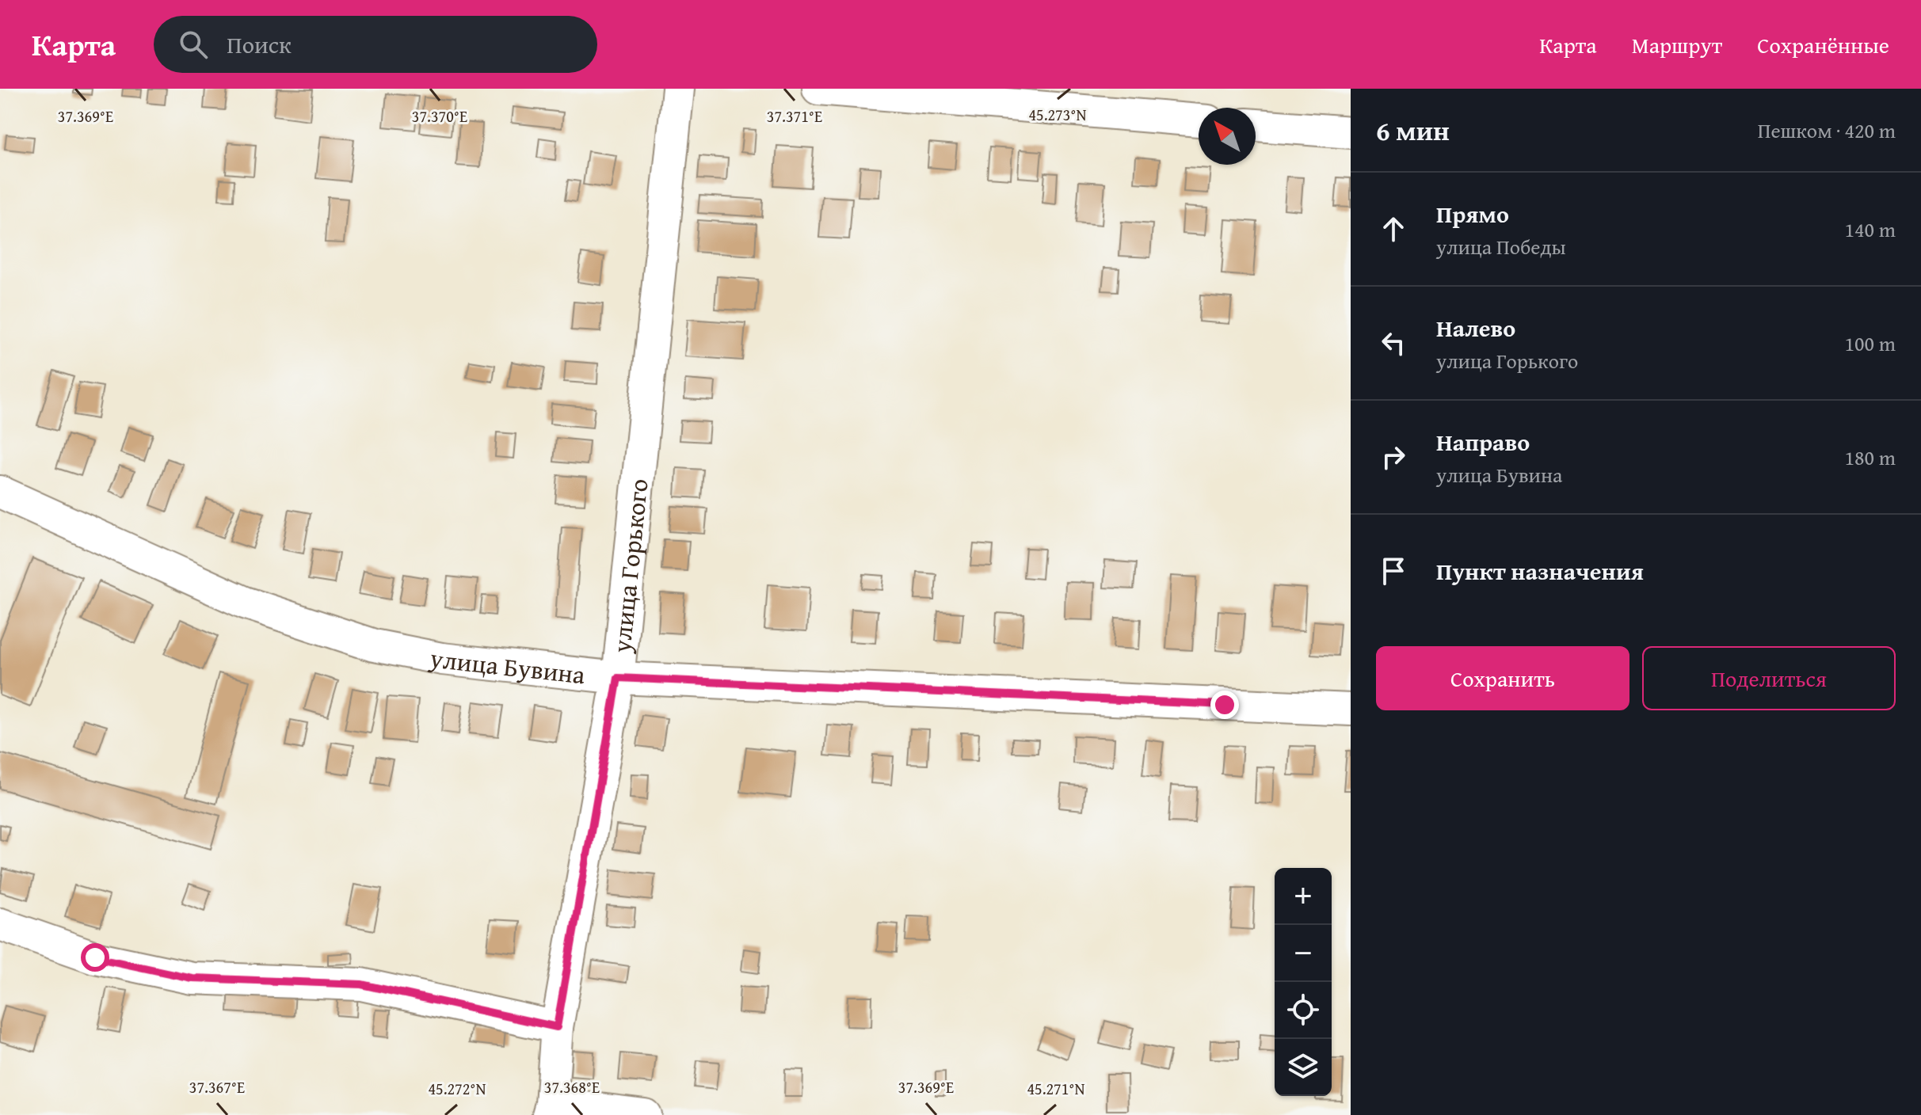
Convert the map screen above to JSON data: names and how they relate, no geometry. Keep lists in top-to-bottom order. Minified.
{"streets":{"street":["улица Горького","улица Бувина"]},"crossings":[["улица Горького","улица Бувина"]],"north":"top left","page":{"header":"Карта","search":"Поиск","nav":["Карта","Маршрут","Сохранённые"],"heading":["6 мин","Пешком · 420 m"],"list":[["Прямо","улица Победы","140 m"],["Налево","улица Горького","100 m"],["Направо","улица Бувина","180 m"],"Пункт назначения"],"buttons":["Сохранить","Поделиться"],"map_buttons":["+","−"]},"coordinates":["45.273°N","37.369°E","37.370°E","37.371°E","37.367°E","37.368°E","45.272°N","45.271°N"]}
